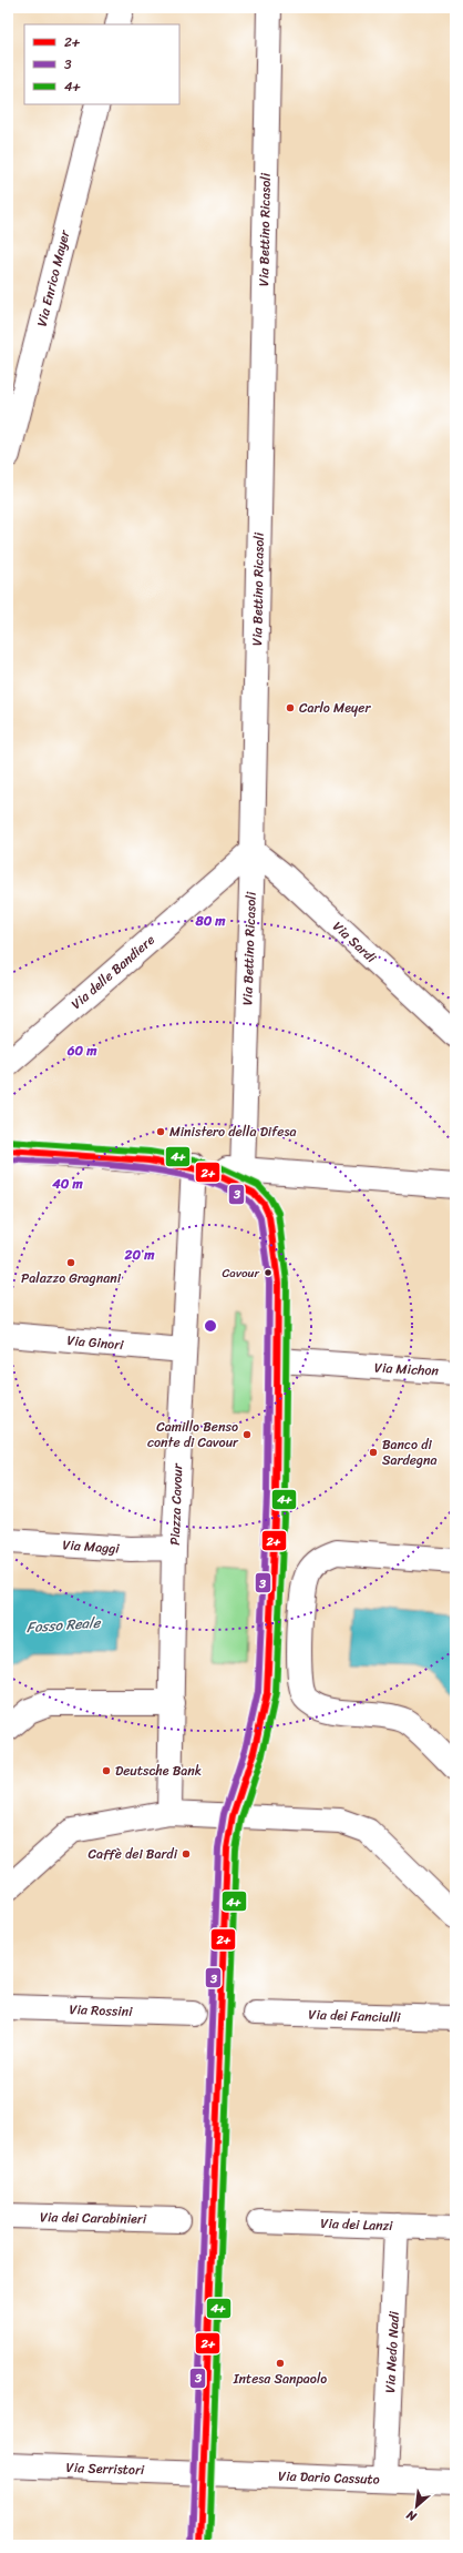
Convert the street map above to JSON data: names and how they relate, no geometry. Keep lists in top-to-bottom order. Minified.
{"streets":{"street":["Via Bettino Ricasoli","Via Enrico Mayer","Via Sardi","Via delle Bandiere","Via Ginori","Via Michon","Piazza Cavour","Via Maggi","Via Rossini","Via dei Fanciulli","Via dei Carabinieri","Via dei Lanzi","Via Nedo Nadi","Via Serristori","Via Dario Cassuto"]},"crossings":[["Via Bettino Ricasoli","Via Sardi"],["Via Bettino Ricasoli","Via delle Bandiere"],["Via Sardi","Via delle Bandiere"],["Via Ginori","Piazza Cavour"],["Piazza Cavour","Via Maggi"],["Via dei Lanzi","Via Nedo Nadi"],["Via Nedo Nadi","Via Dario Cassuto"],["Via Serristori","Via Dario Cassuto"]],"water":["Fosso Reale"],"places":["Carlo Meyer","Ministero della Difesa","Palazzo Gragnani","Cavour","Camillo Benso conte di Cavour","Banco di Sardegna","Deutsche Bank","Caffè dei Bardi","Intesa Sanpaolo"],"lines":["transit line 4+","transit line 2+","transit line 3"],"legend":["2+","3","4+"],"north":"bottom left","rings":["80 m","60 m","40 m","20 m"]}
